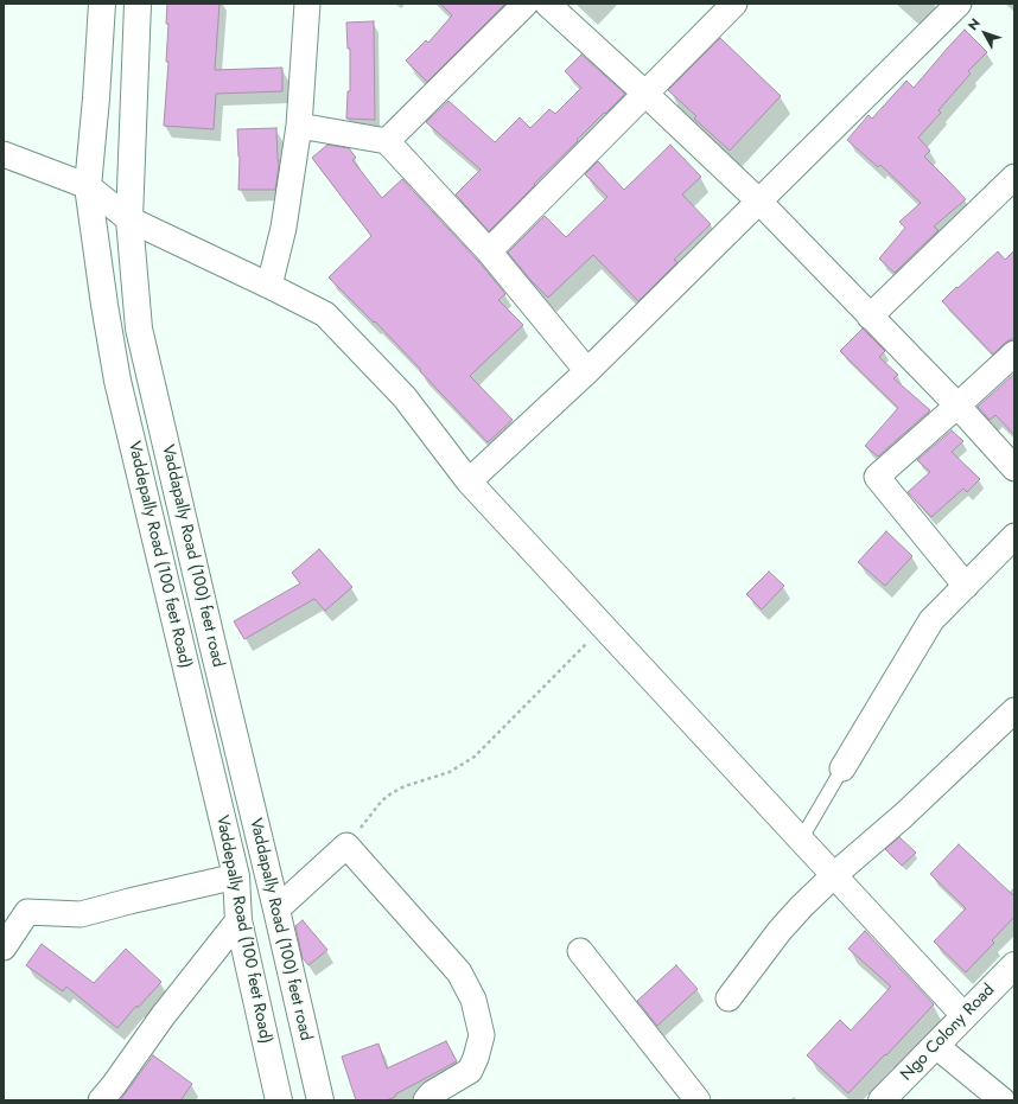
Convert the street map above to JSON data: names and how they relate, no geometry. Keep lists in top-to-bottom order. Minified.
{"streets":{"main road":["Vaddepally Road (100 feet Road)","Vaddapally Road (100) feet road","Ngo Colony Road"]},"north":"top left"}
